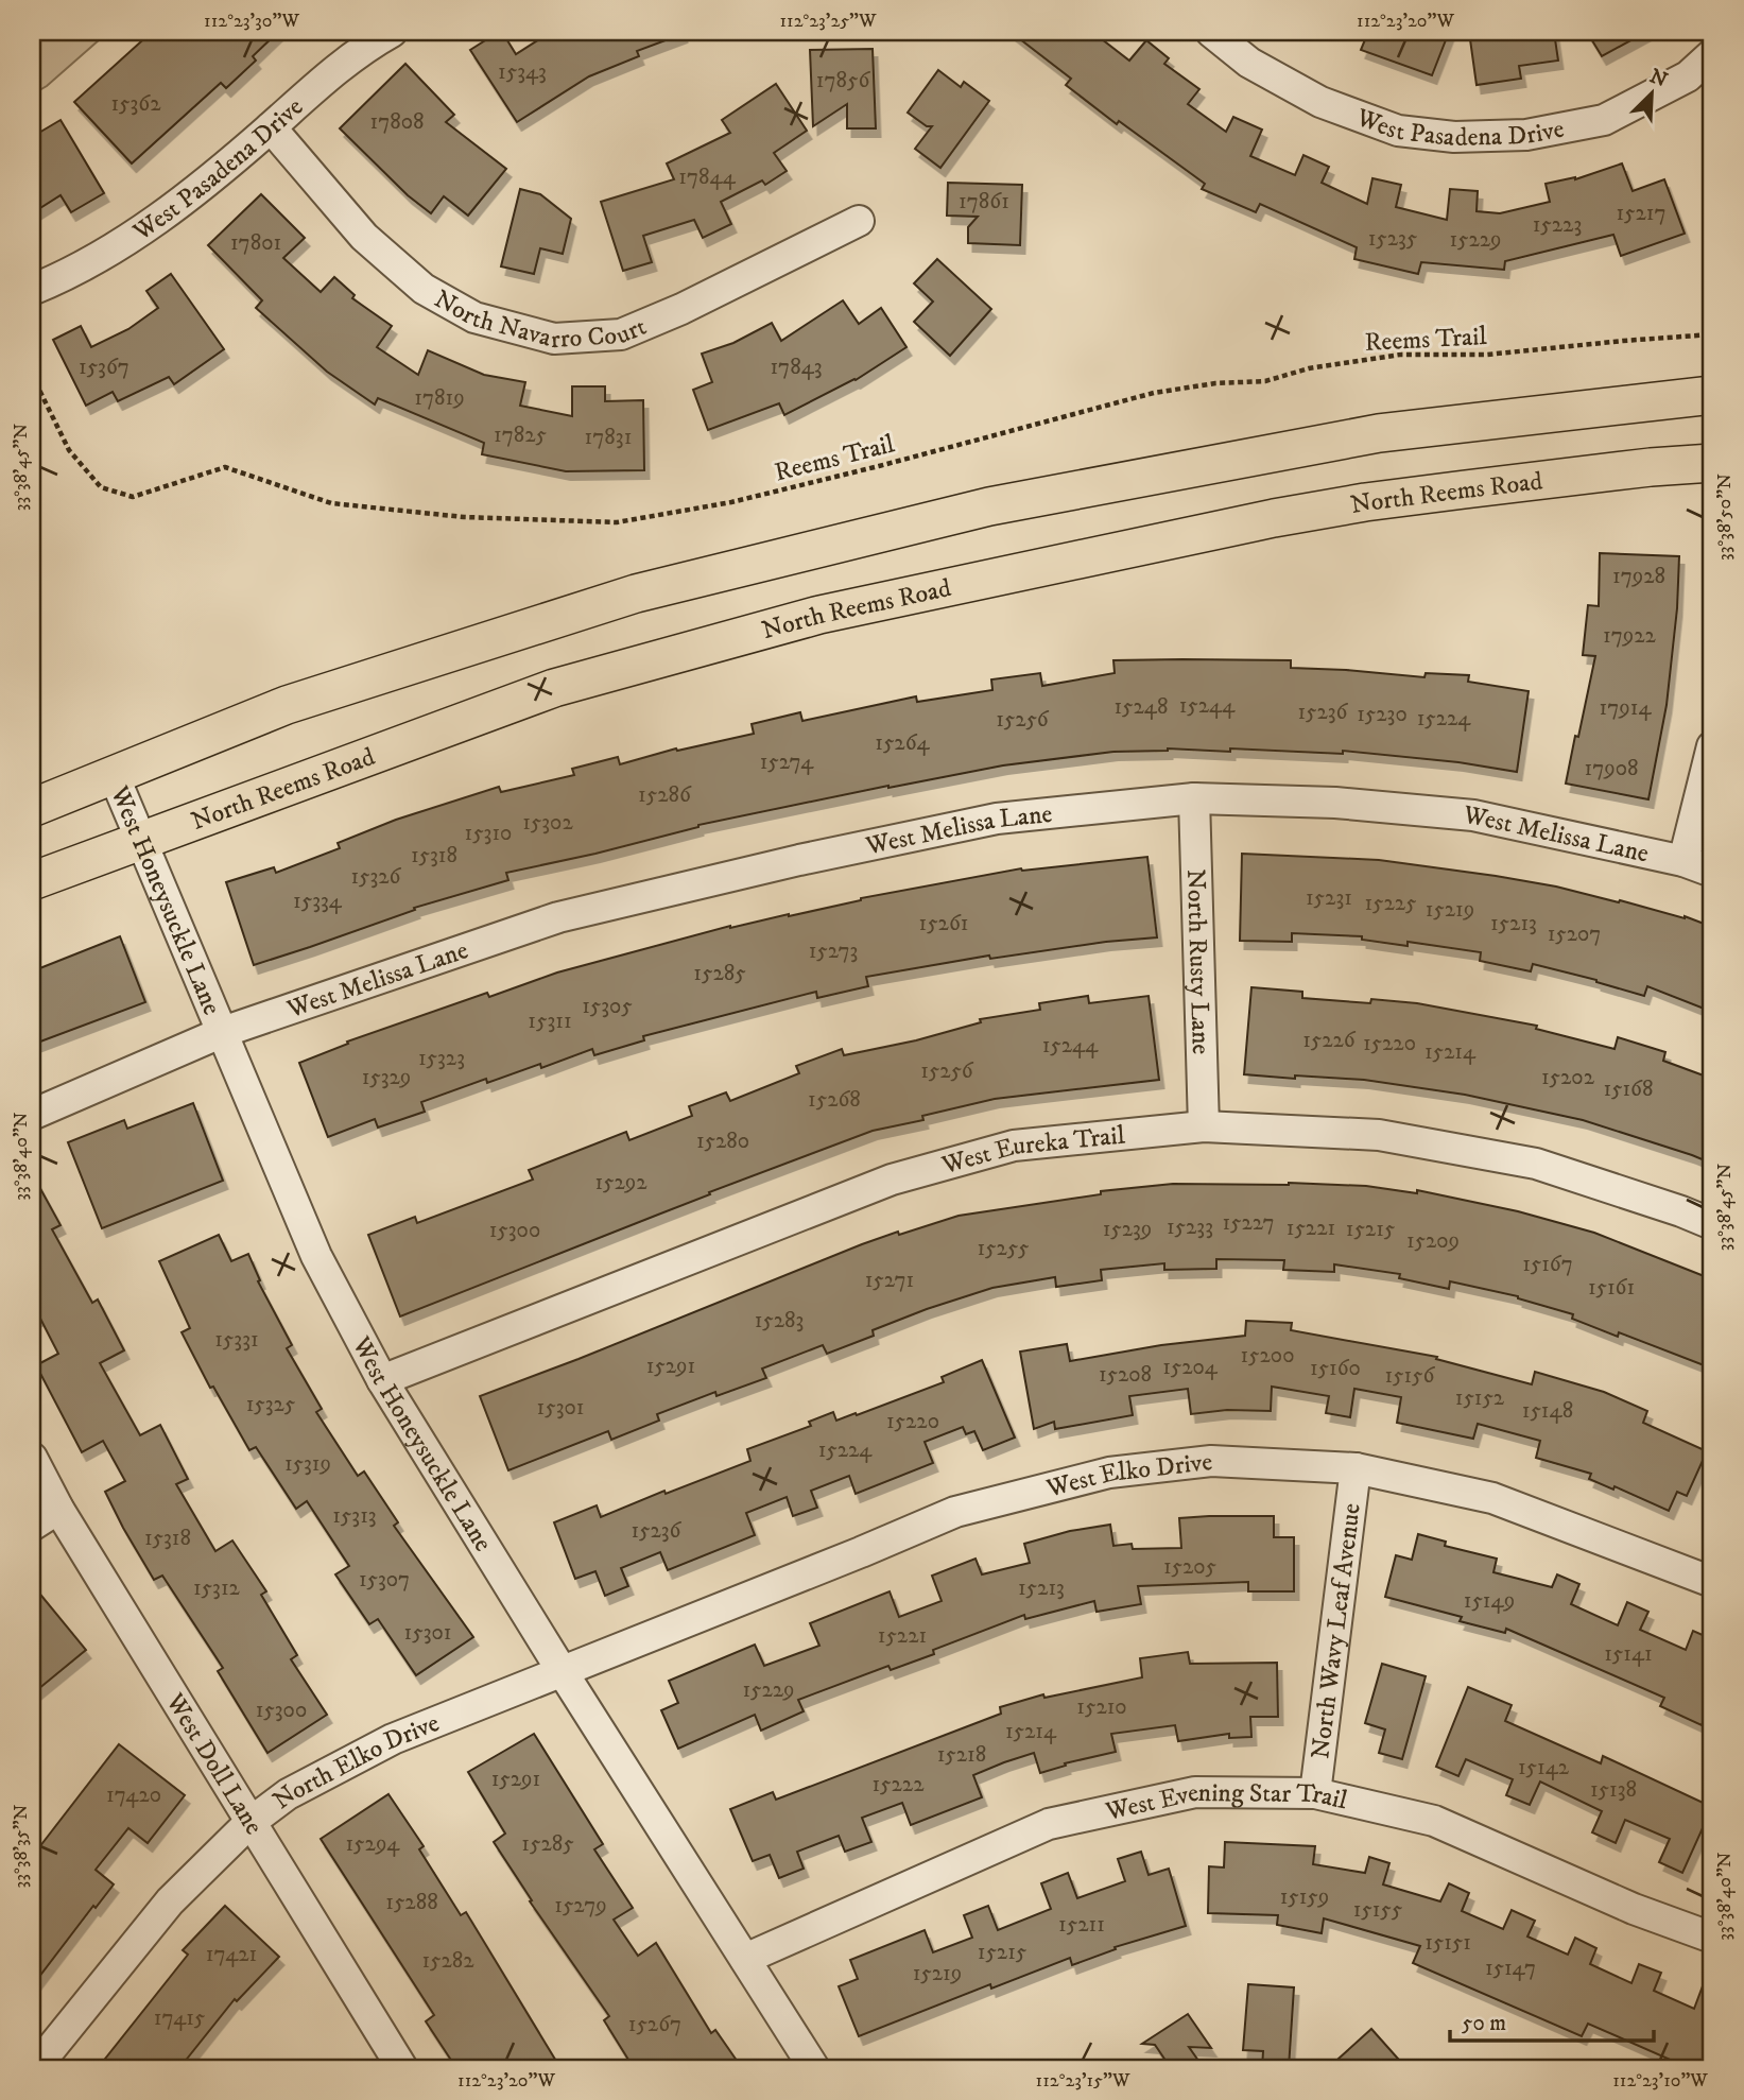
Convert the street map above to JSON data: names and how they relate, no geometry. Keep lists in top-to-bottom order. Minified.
{"streets":{"main road":["North Reems Road"],"street":["West Pasadena Drive","North Navarro Court","West Melissa Lane","West Honeysuckle Lane","North Rusty Lane","West Eureka Trail","West Elko Drive","North Wavy Leaf Avenue","West Doll Lane","North Elko Drive","West Evening Star Trail"],"path":["Reems Trail"]},"crossings":[["West Pasadena Drive","North Navarro Court"],["North Reems Road","West Honeysuckle Lane"],["West Melissa Lane","West Honeysuckle Lane"],["West Melissa Lane","North Rusty Lane"],["West Honeysuckle Lane","West Eureka Trail"],["West Honeysuckle Lane","West Elko Drive"],["West Honeysuckle Lane","North Elko Drive"],["West Honeysuckle Lane","West Evening Star Trail"],["North Rusty Lane","West Eureka Trail"],["West Elko Drive","North Wavy Leaf Avenue"],["West Elko Drive","North Elko Drive"],["North Wavy Leaf Avenue","West Evening Star Trail"],["West Doll Lane","North Elko Drive"]],"house_numbers":["15343","17856","15362","17808","17844","17861","15217","15223","15235","15229","17801","15367","17843","17819","17825","17831","17928","17922","15244","15248","17914","15236","15230","15224","15256","15264","15274","17908","15286","15302","15310","15318","15326","15231","15334","15225","15219","15261","15213","15207","15273","15285","15305","15311","15226","15220","15244","15214","15323","15256","15329","15202","15168","15268","15280","15292","15227","15233","15221","15239","15215","15300","15209","15255","15167","15271","15161","15283","15331","15200","15291","15204","15160","15208","15156","15152","15325","15301","15148","15220","15224","15319","15313","15236","15318","15205","15307","15312","15213","15149","15301","15221","15141","15229","15210","15300","15214","15218","15142","15291","15222","15138","17420","15294","15285","15159","15288","15279","15155","15211","15151","15215","17421","15282","15147","15219","17415","15267"],"scale_bar":"50 m","north":"top right","coordinates":["112°23'30\"W","112°23'25\"W","112°23'20\"W","33°38'45\"N","33°38'50\"N","33°38'40\"N","33°38'35\"N","112°23'15\"W","112°23'10\"W"]}
